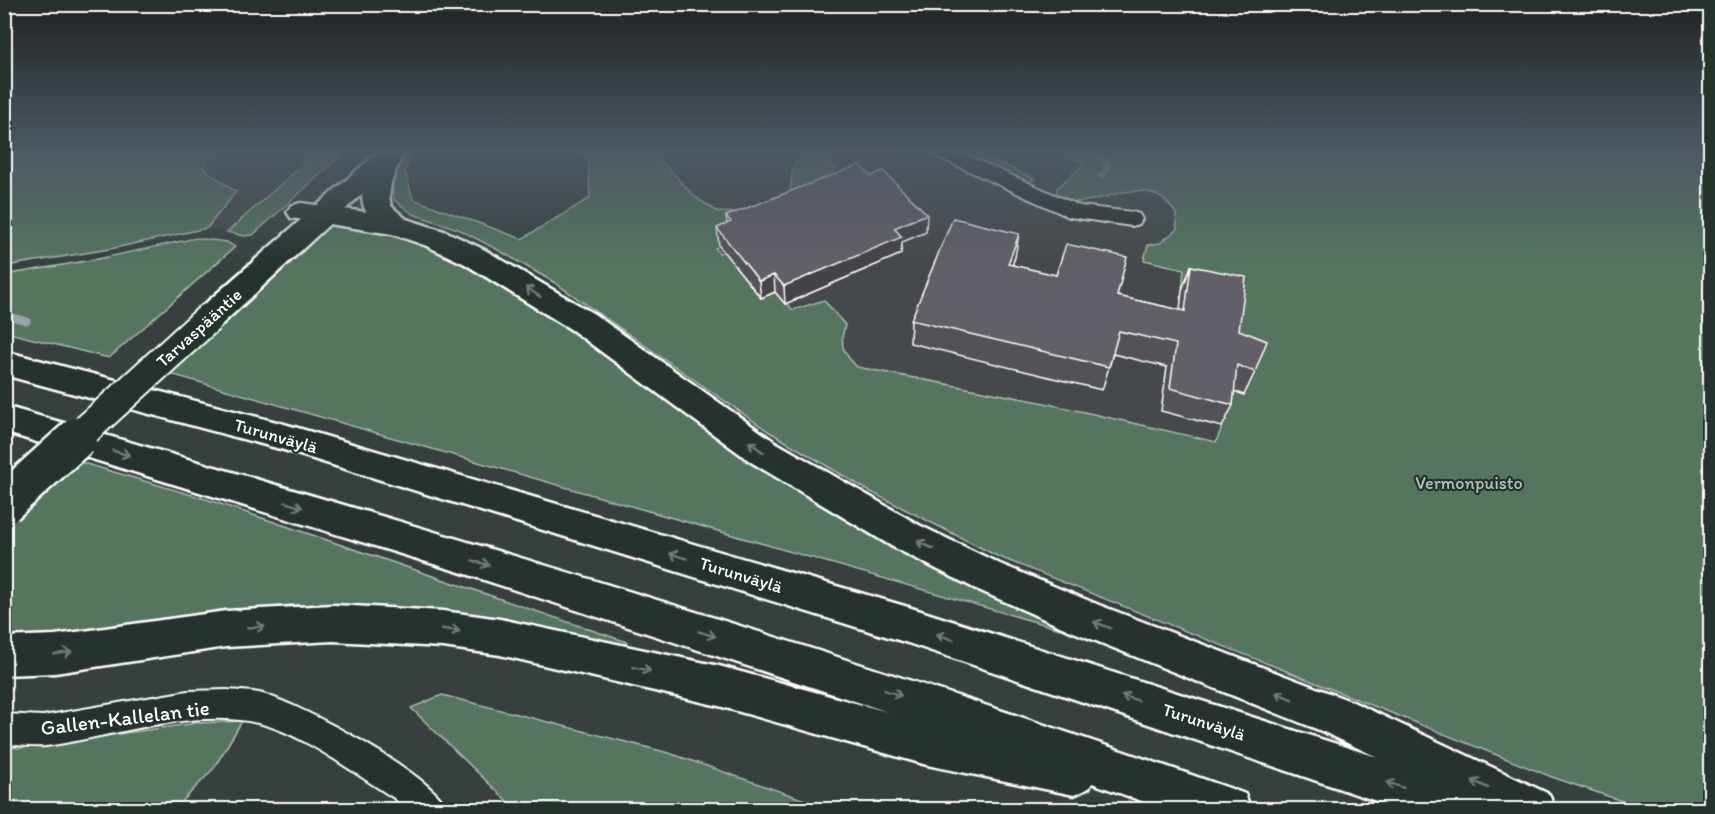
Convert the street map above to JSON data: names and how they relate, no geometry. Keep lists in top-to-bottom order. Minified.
{"streets":{"main road":["Tarvaspääntie","Turunväylä"],"street":["Gallen-Kallelan tie"]},"parks":["Vermonpuisto"]}
